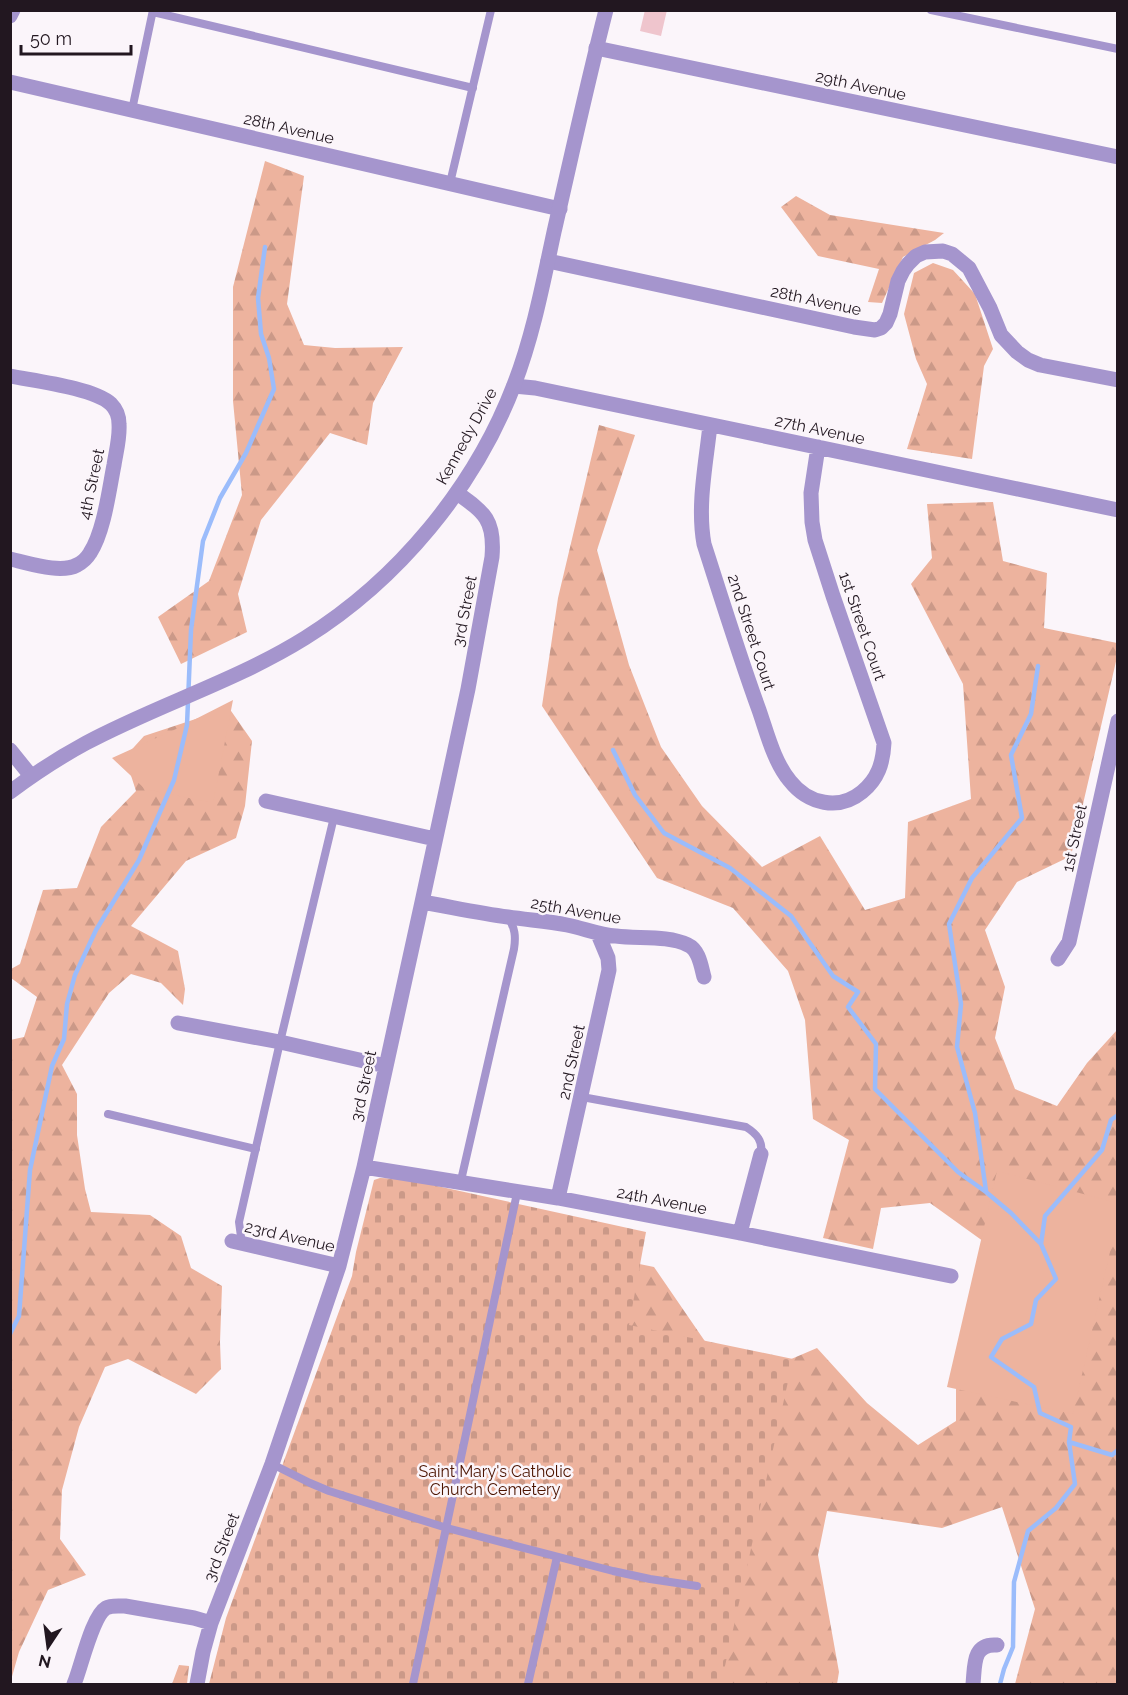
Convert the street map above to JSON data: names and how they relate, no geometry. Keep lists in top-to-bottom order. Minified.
{"streets":{"street":["29th Avenue","28th Avenue","27th Avenue","Kennedy Drive","4th Street","3rd Street","1st Street Court","2nd Street Court","1st Street","25th Avenue","2nd Street","24th Avenue","23rd Avenue"]},"crossings":[["29th Avenue","Kennedy Drive"],["28th Avenue","Kennedy Drive"],["27th Avenue","Kennedy Drive"],["27th Avenue","1st Street Court"],["27th Avenue","2nd Street Court"],["Kennedy Drive","3rd Street"],["3rd Street","25th Avenue"],["3rd Street","24th Avenue"],["3rd Street","23rd Avenue"],["1st Street Court","2nd Street Court"],["25th Avenue","2nd Street"],["2nd Street","24th Avenue"]],"parks":["Saint Mary's Catholic Church Cemetery"],"scale_bar":"50 m","north":"bottom"}
